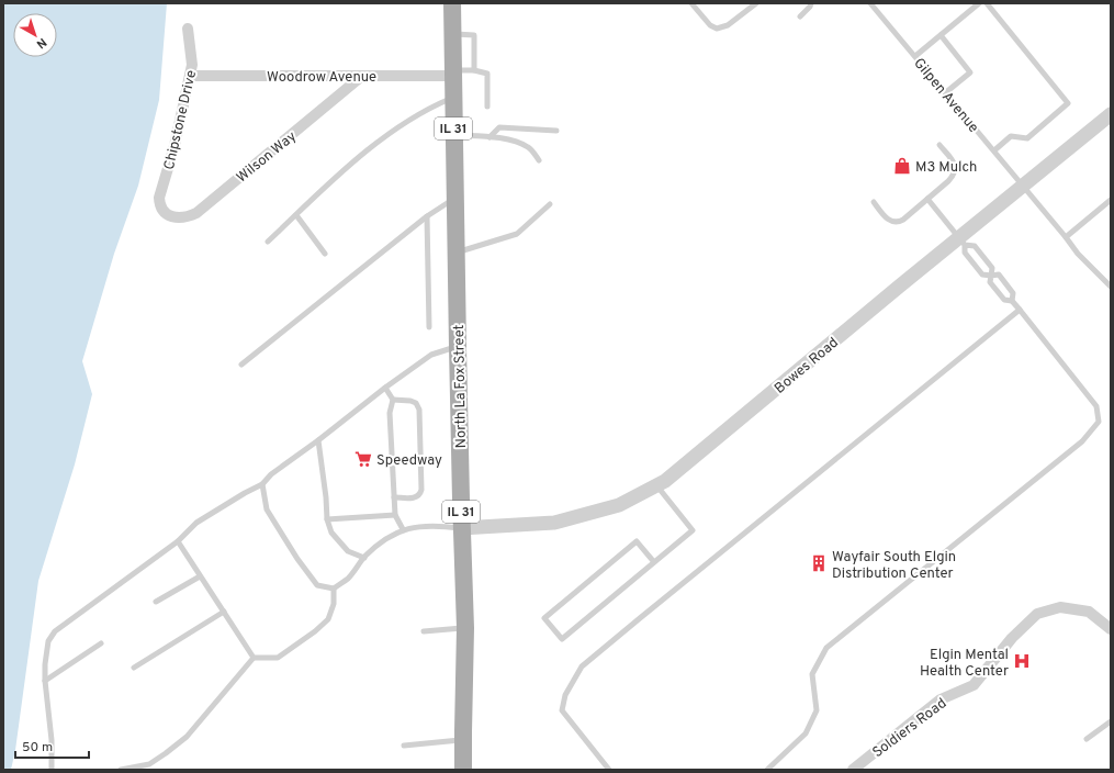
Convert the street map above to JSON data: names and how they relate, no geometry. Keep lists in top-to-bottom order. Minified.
{"streets":{"main road":["IL 31","North La Fox Street"],"street":["Woodrow Avenue","Chipstone Drive","Wilson Way","Bowes Road","Soldiers Road"],"lane":["Gilpen Avenue"]},"crossings":[["Woodrow Avenue","Chipstone Drive"],["Woodrow Avenue","Wilson Way"],["Woodrow Avenue","North La Fox Street"],["Gilpen Avenue","Bowes Road"],["Chipstone Drive","Wilson Way"],["Bowes Road","North La Fox Street"]],"places":{"shop":["M3 Mulch"],"supermarket":["Speedway"],"building":["Wayfair South Elgin Distribution Center"],"hospital":["Elgin Mental Health Center"]},"scale_bar":"50 m","north":"bottom right"}
